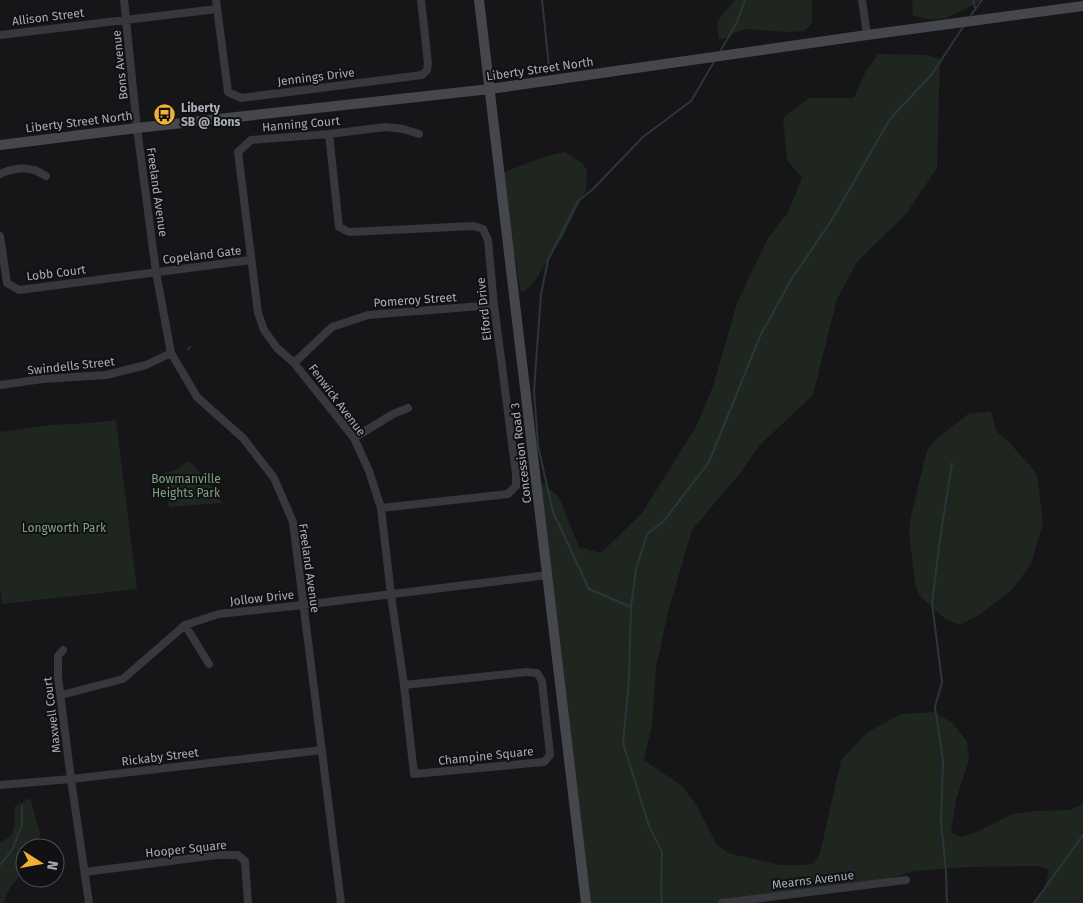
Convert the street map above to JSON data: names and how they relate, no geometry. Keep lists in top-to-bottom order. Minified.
{"streets":{"main road":["Liberty Street North","Concession Road 3"],"street":["Allison Street","Bons Avenue","Jennings Drive","Hanning Court","Freeland Avenue","Copeland Gate","Lobb Court","Pomeroy Street","Elford Drive","Swindells Street","Fenwick Avenue","Jollow Drive","Maxwell Court","Champine Square","Rickaby Street","Hooper Square","Mearns Avenue"]},"crossings":[["Allison Street","Bons Avenue"],["Allison Street","Jennings Drive"],["Bons Avenue","Liberty Street North"],["Bons Avenue","Freeland Avenue"],["Liberty Street North","Freeland Avenue"],["Liberty Street North","Concession Road 3"],["Hanning Court","Copeland Gate"],["Hanning Court","Elford Drive"],["Hanning Court","Fenwick Avenue"],["Freeland Avenue","Copeland Gate"],["Freeland Avenue","Lobb Court"],["Freeland Avenue","Swindells Street"],["Freeland Avenue","Jollow Drive"],["Freeland Avenue","Rickaby Street"],["Copeland Gate","Lobb Court"],["Copeland Gate","Fenwick Avenue"],["Pomeroy Street","Elford Drive"],["Pomeroy Street","Fenwick Avenue"],["Elford Drive","Fenwick Avenue"],["Fenwick Avenue","Jollow Drive"],["Fenwick Avenue","Champine Square"],["Concession Road 3","Jollow Drive"],["Jollow Drive","Maxwell Court"],["Jollow Drive","Champine Square"],["Maxwell Court","Rickaby Street"]],"parks":["Bowmanville Heights Park","Longworth Park"],"places":{"bus stop":["Liberty SB @ Bons"]},"north":"right"}
